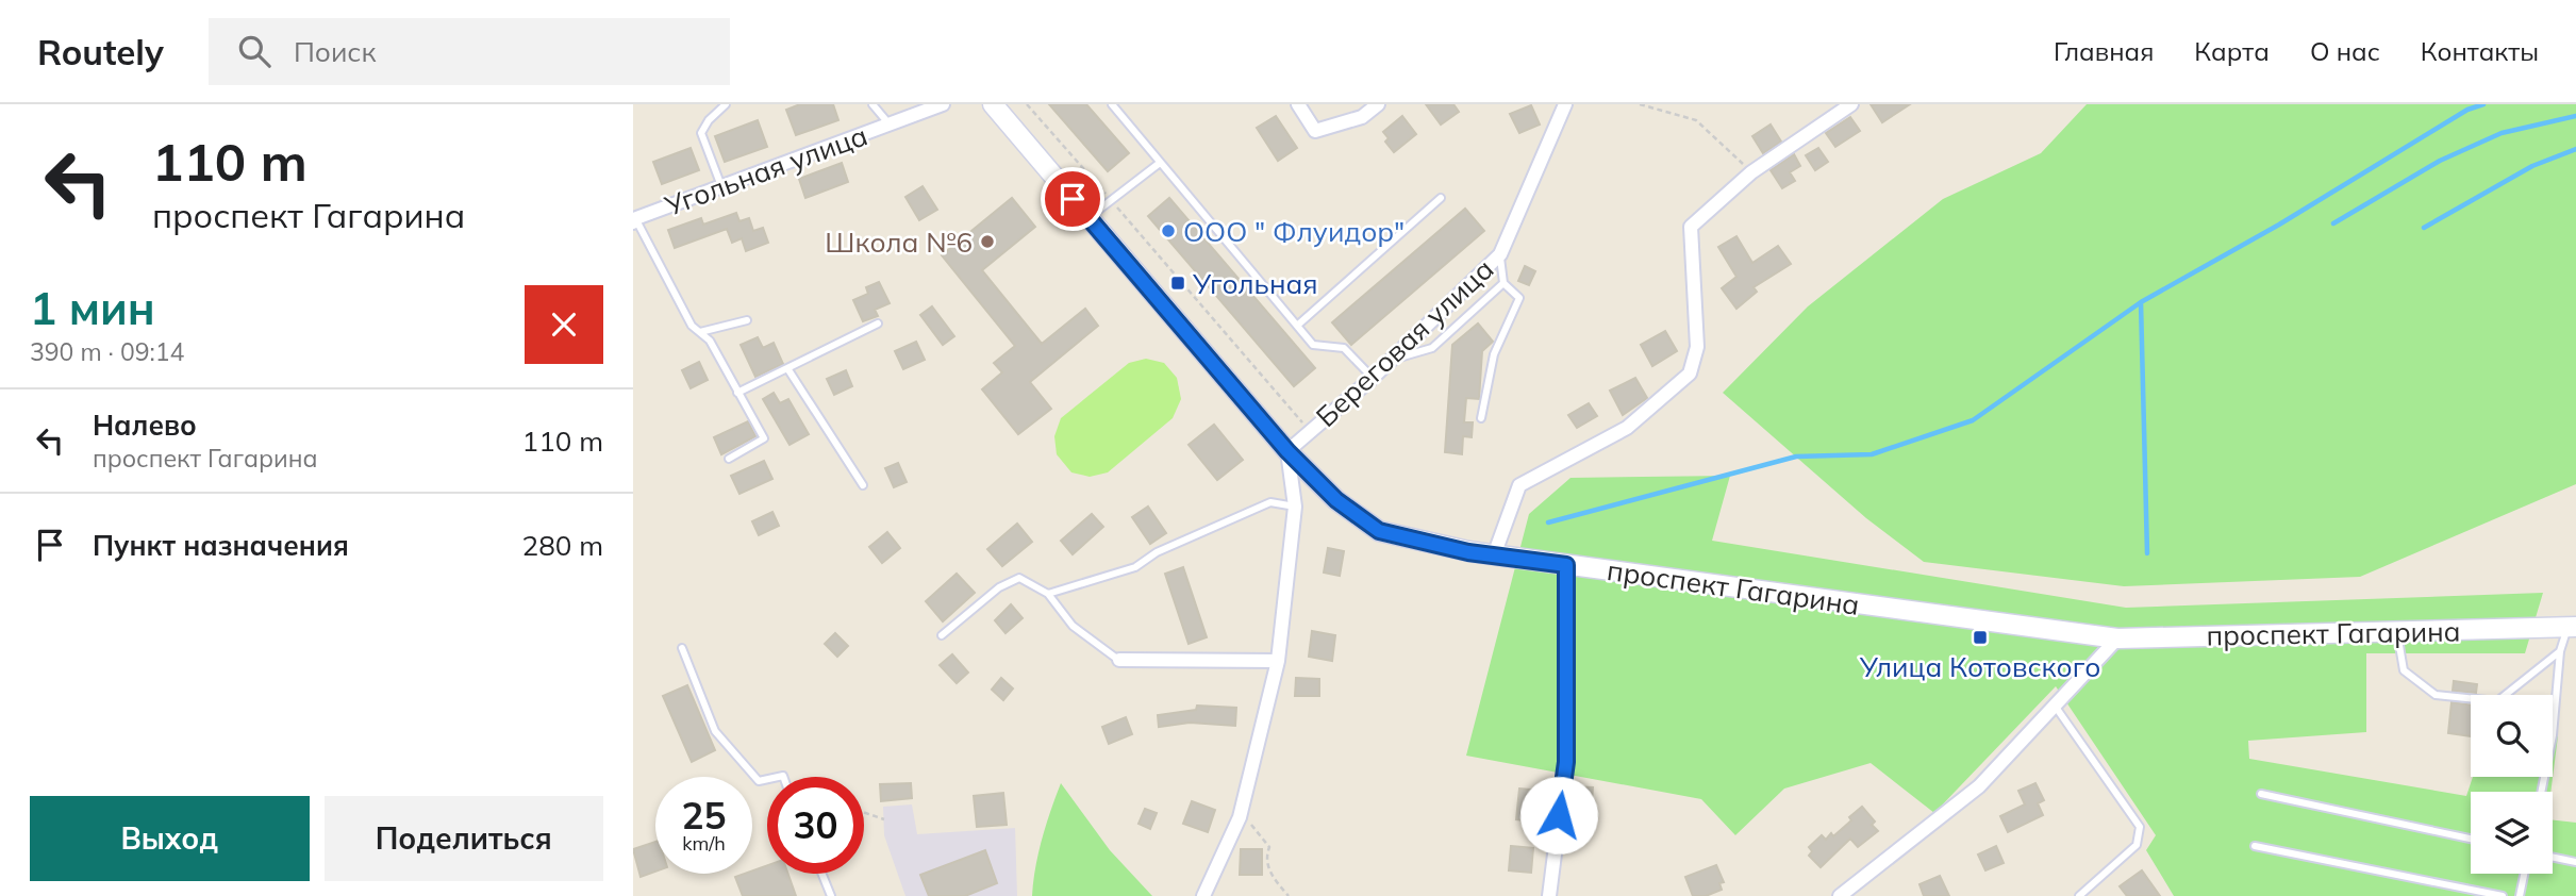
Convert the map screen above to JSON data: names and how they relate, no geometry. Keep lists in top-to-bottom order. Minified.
{"streets":{"main road":["проспект Гагарина"],"street":["Угольная улица","Береговая улица"]},"crossings":[["Береговая улица","проспект Гагарина"]],"places":{"other":["ООО \" Флуидор\"","Школа №6"],"transit":["Угольная","Улица Котовского"]},"page":{"header":"Routely","search":"Поиск","nav":["Главная","Карта","О нас","Контакты"],"turn":["110 m","проспект Гагарина"],"heading":["1 мин","390 m · 09:14"],"list":[{"name":"Налево","note":"проспект Гагарина","value":"110 m"},{"name":"Пункт назначения","value":"280 m"}],"speed":"25 km/h","limit":"30","buttons":["Выход","Поделиться"]}}
